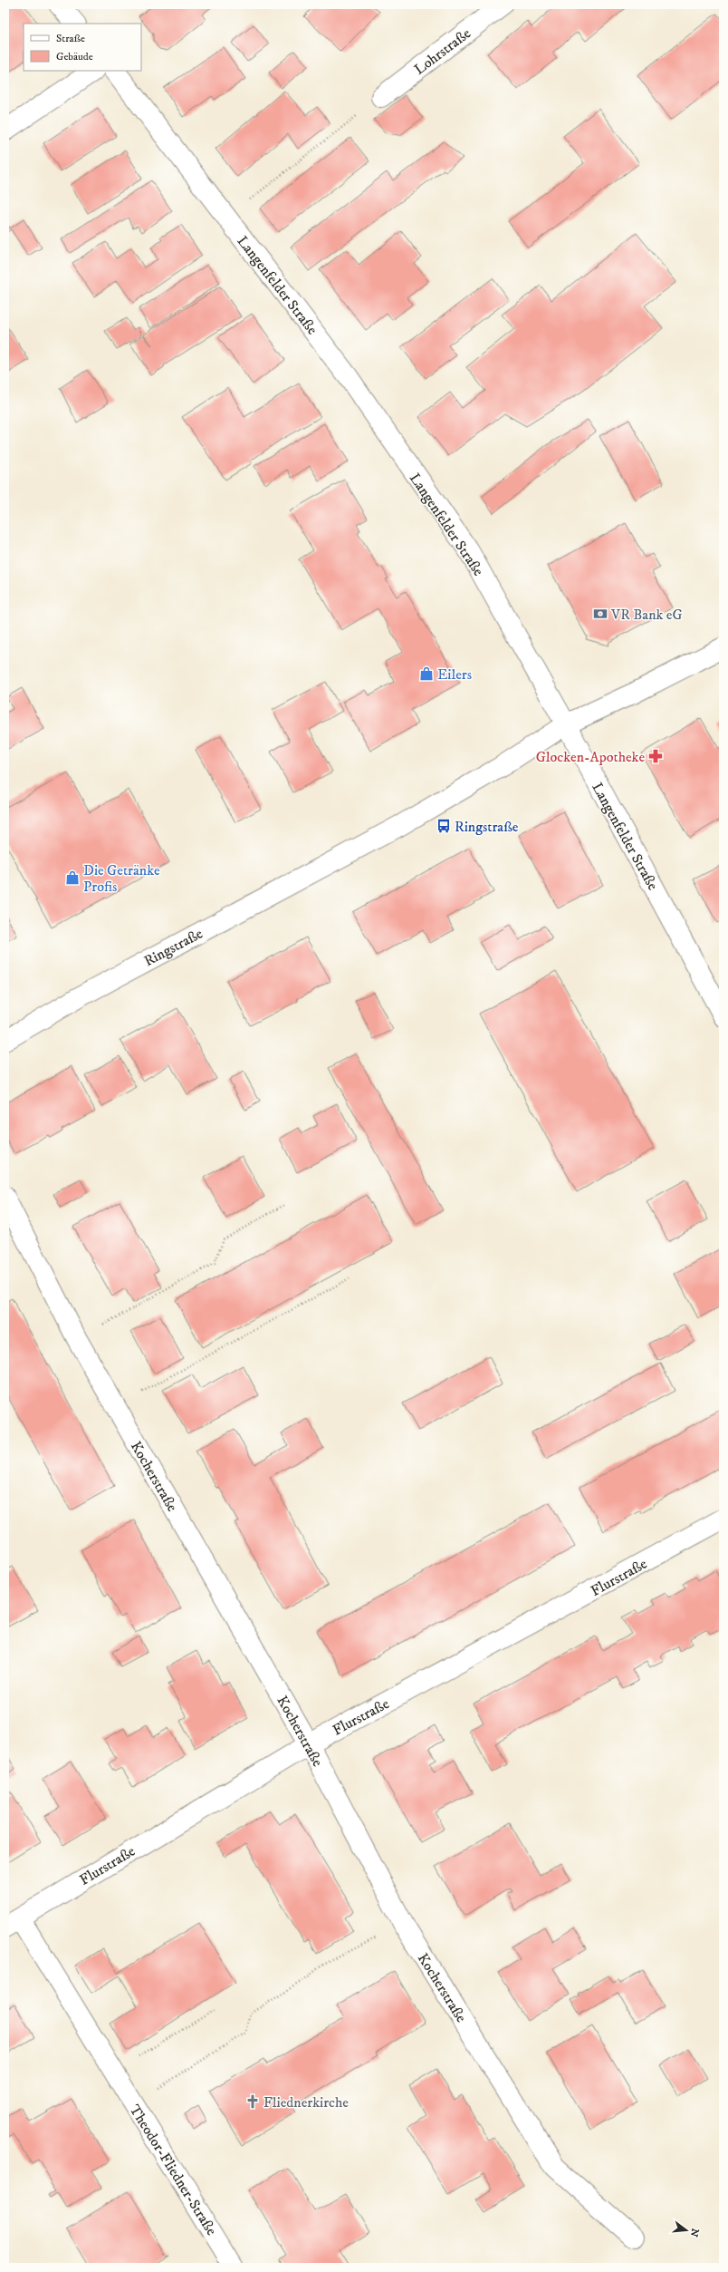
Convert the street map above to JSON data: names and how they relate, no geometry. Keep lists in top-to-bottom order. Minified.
{"streets":{"street":["Lohrstraße","Langenfelder Straße","Ringstraße","Kocherstraße","Flurstraße","Theodor-Fliedner-Straße"]},"crossings":[["Langenfelder Straße","Ringstraße"],["Kocherstraße","Flurstraße"],["Flurstraße","Theodor-Fliedner-Straße"]],"places":{"bank":["VR Bank eG"],"shop":["Eilers","Die Getränke Profis"],"pharmacy":["Glocken-Apotheke"],"bus stop":["Ringstraße"],"church":["Fliednerkirche"]},"legend":["Straße","Gebäude"],"north":"right"}
